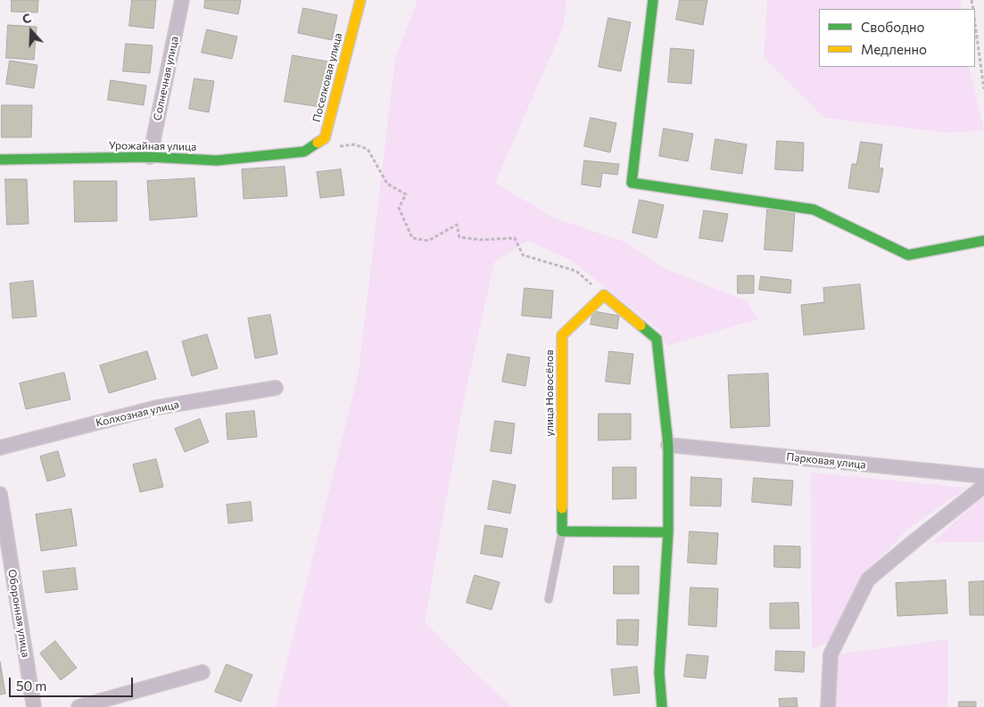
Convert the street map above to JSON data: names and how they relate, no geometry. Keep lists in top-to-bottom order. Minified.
{"streets":{"street":["Поселковая улица","Солнечная улица","Урожайная улица","улица Новосёлов","Колхозная улица","Парковая улица","Оборонная улица"]},"crossings":[["Поселковая улица","Урожайная улица"],["Солнечная улица","Урожайная улица"]],"legend":["Свободно","Медленно"],"scale_bar":"50 m","north":"top"}
